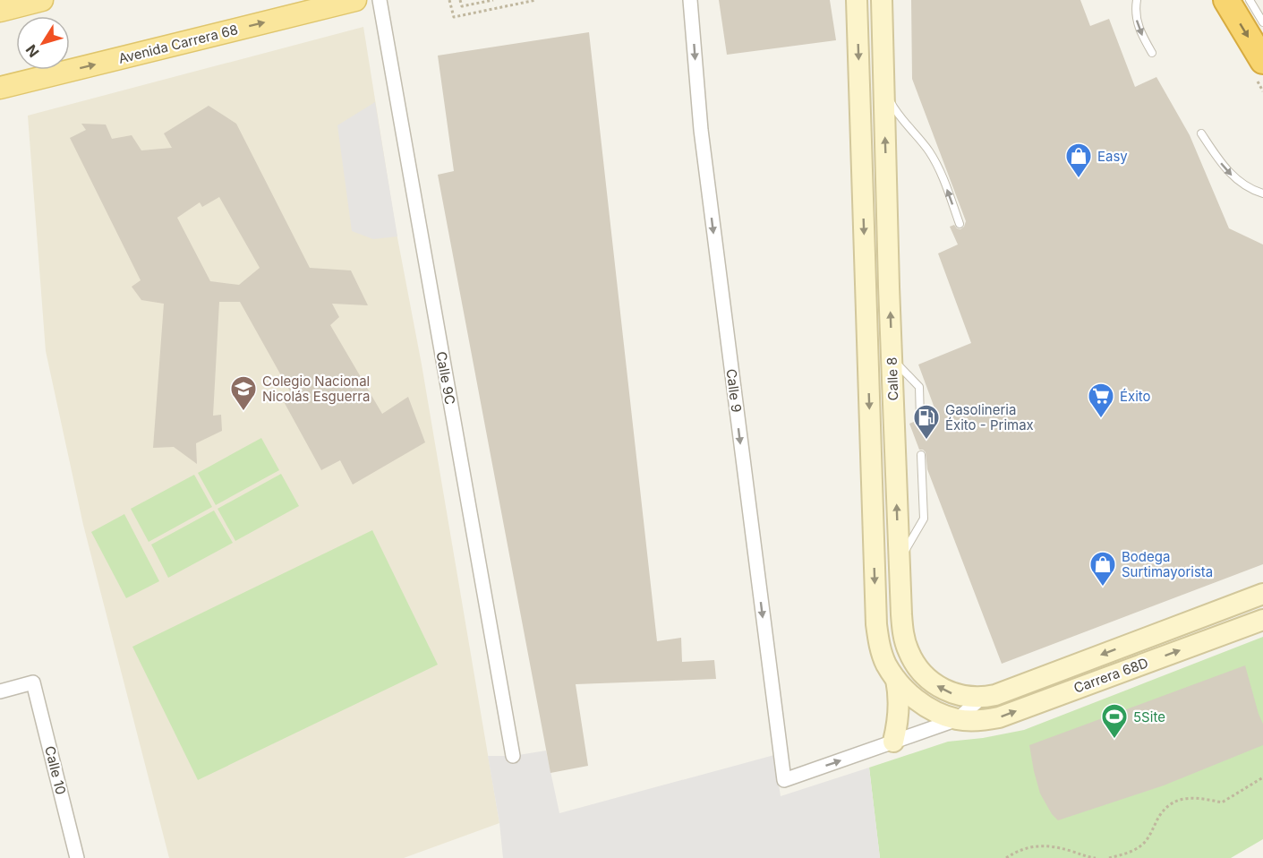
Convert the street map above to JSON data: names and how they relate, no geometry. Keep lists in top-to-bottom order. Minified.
{"streets":{"main road":["Avenida Carrera 68"],"street":["Calle 9C","Calle 8","Calle 9","Carrera 68D","Calle 10"]},"crossings":[["Calle 8","Carrera 68D"],["Calle 9","Carrera 68D"]],"one_way":["Avenida Carrera 68","Calle 9"],"places":{"shop":["Easy","Bodega Surtimayorista"],"school or university":["Colegio Nacional Nicolás Esguerra"],"supermarket":["Éxito"],"fuel station":["Gasolineria Éxito - Primax"],"sports":["5Site"]},"north":"bottom left"}
